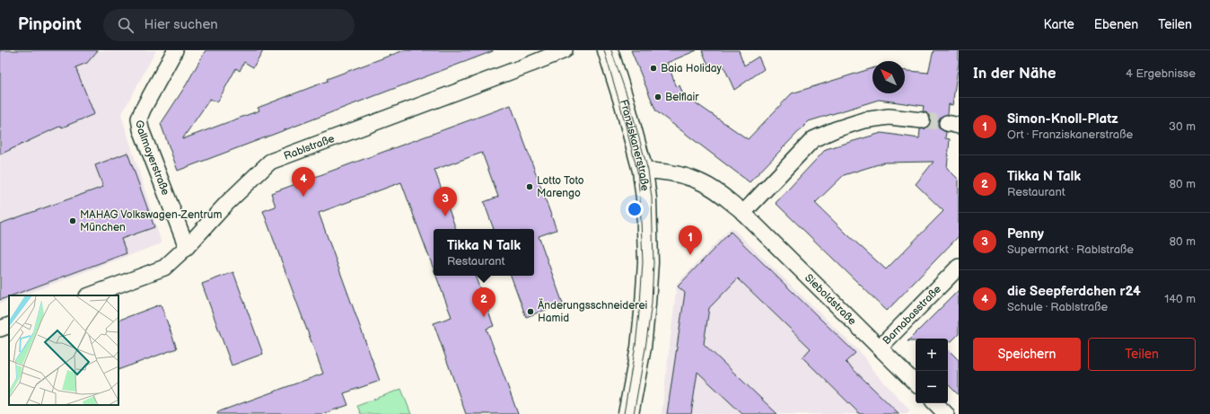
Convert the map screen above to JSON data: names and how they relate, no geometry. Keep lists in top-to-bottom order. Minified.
{"streets":{"main road":["Franziskanerstraße"],"street":["Rablstraße","Gallmayerstraße","Sieboldstraße","Barnabasstraße"]},"crossings":[["Franziskanerstraße","Sieboldstraße"],["Rablstraße","Gallmayerstraße"],["Sieboldstraße","Barnabasstraße"]],"places":["Baia Holiday","Belflair","Lotto Toto Marengo","MAHAG Volkswagen-Zentrum München","Änderungsschneiderei Hamid"],"north":"top left","page":{"header":"Pinpoint","search":"Hier suchen","nav":["Karte","Ebenen","Teilen"],"heading":["In der Nähe","4 Ergebnisse"],"list":[{"mark":"1","name":"Simon-Knoll-Platz","note":"Ort · Franziskanerstraße","value":"30 m"},{"mark":"2","name":"Tikka N Talk","note":"Restaurant","value":"80 m"},{"mark":"3","name":"Penny","note":"Supermarkt · Rablstraße","value":"80 m"},{"mark":"4","name":"die Seepferdchen r24","note":"Schule · Rablstraße","value":"140 m"}],"pins":["4","3","1","2"],"popup":["Tikka N Talk","Restaurant"],"buttons":["Speichern","Teilen"],"map_buttons":["+","−"]}}
